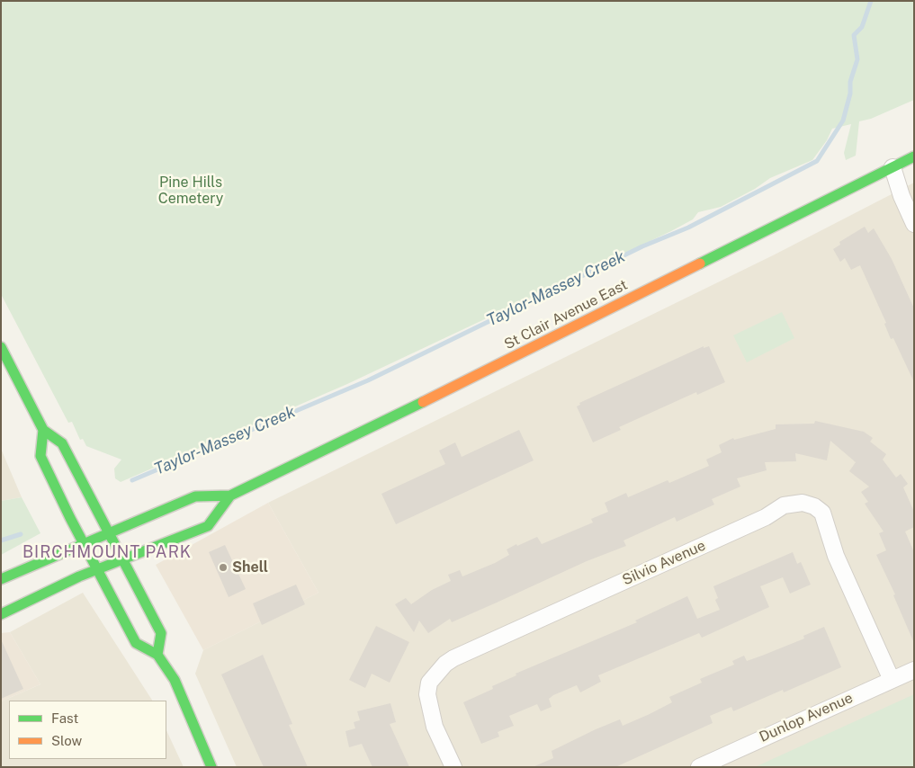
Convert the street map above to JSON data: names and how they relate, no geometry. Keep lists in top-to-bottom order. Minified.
{"streets":{"main road":["St Clair Avenue East"],"street":["Silvio Avenue","Dunlop Avenue"]},"crossings":[["Silvio Avenue","Dunlop Avenue"]],"districts":["BIRCHMOUNT PARK"],"water":["Taylor-Massey Creek"],"parks":["Pine Hills Cemetery"],"places":["Shell"],"legend":["Fast","Slow"]}
